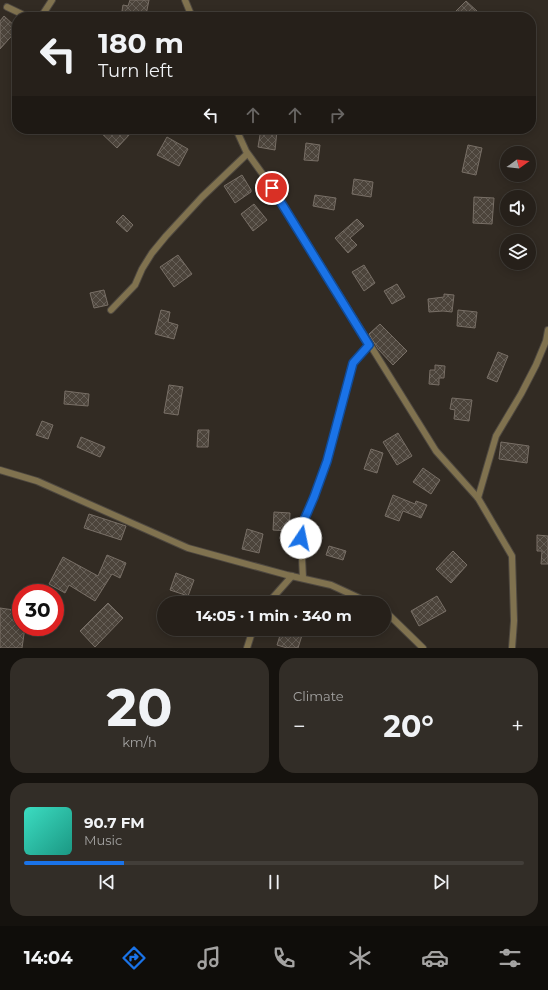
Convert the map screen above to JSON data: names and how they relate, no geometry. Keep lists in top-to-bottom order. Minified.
{"north":"right","page":{"turn":["180 m","Turn left"],"limit":"30","trip":"14:05 · 1 min · 340 m","tile":[["20","km/h"],"Climate"],"heat":["−","20°","+"],"song":["90.7 FM","Music"],"tabs":"14:04"}}
